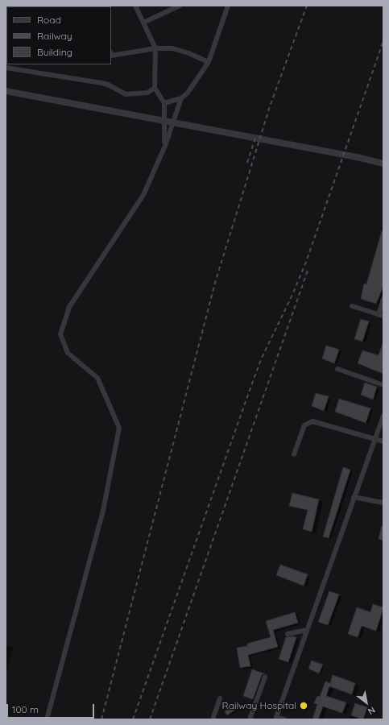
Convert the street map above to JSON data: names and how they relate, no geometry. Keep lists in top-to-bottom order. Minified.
{"places":["Railway Hospital"],"legend":["Road","Railway","Building"],"scale_bar":"100 m","north":"bottom right"}
